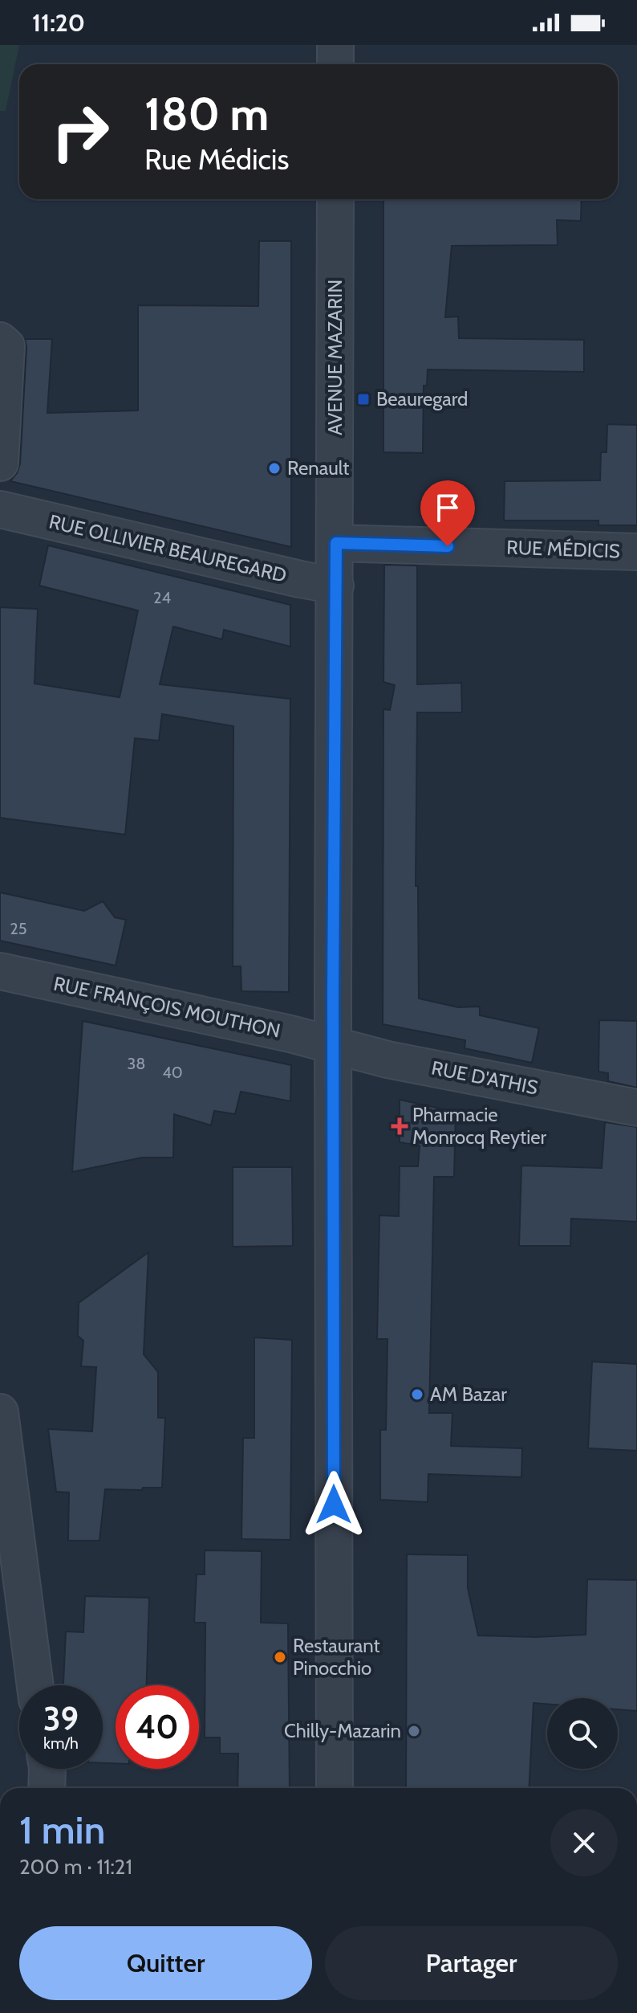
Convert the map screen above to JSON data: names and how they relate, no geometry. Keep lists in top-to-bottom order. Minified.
{"streets":{"street":["AVENUE MAZARIN","RUE OLLIVIER BEAUREGARD","RUE MÉDICIS","RUE FRANÇOIS MOUTHON","RUE D'ATHIS"]},"crossings":[["AVENUE MAZARIN","RUE OLLIVIER BEAUREGARD"],["AVENUE MAZARIN","RUE MÉDICIS"],["AVENUE MAZARIN","RUE FRANÇOIS MOUTHON"],["AVENUE MAZARIN","RUE D'ATHIS"],["RUE FRANÇOIS MOUTHON","RUE D'ATHIS"]],"places":{"transit":["Beauregard"],"other":["Renault","AM Bazar","Restaurant Pinocchio","Chilly-Mazarin"],"health":["Pharmacie Monrocq Reytier"]},"house_numbers":["24","25","38","40"],"page":{"status":"11:20","turn":["180 m","Rue Médicis"],"speed":"39 km/h","limit":"40","heading":["1 min","200 m · 11:21"],"buttons":["Quitter","Partager"]}}
